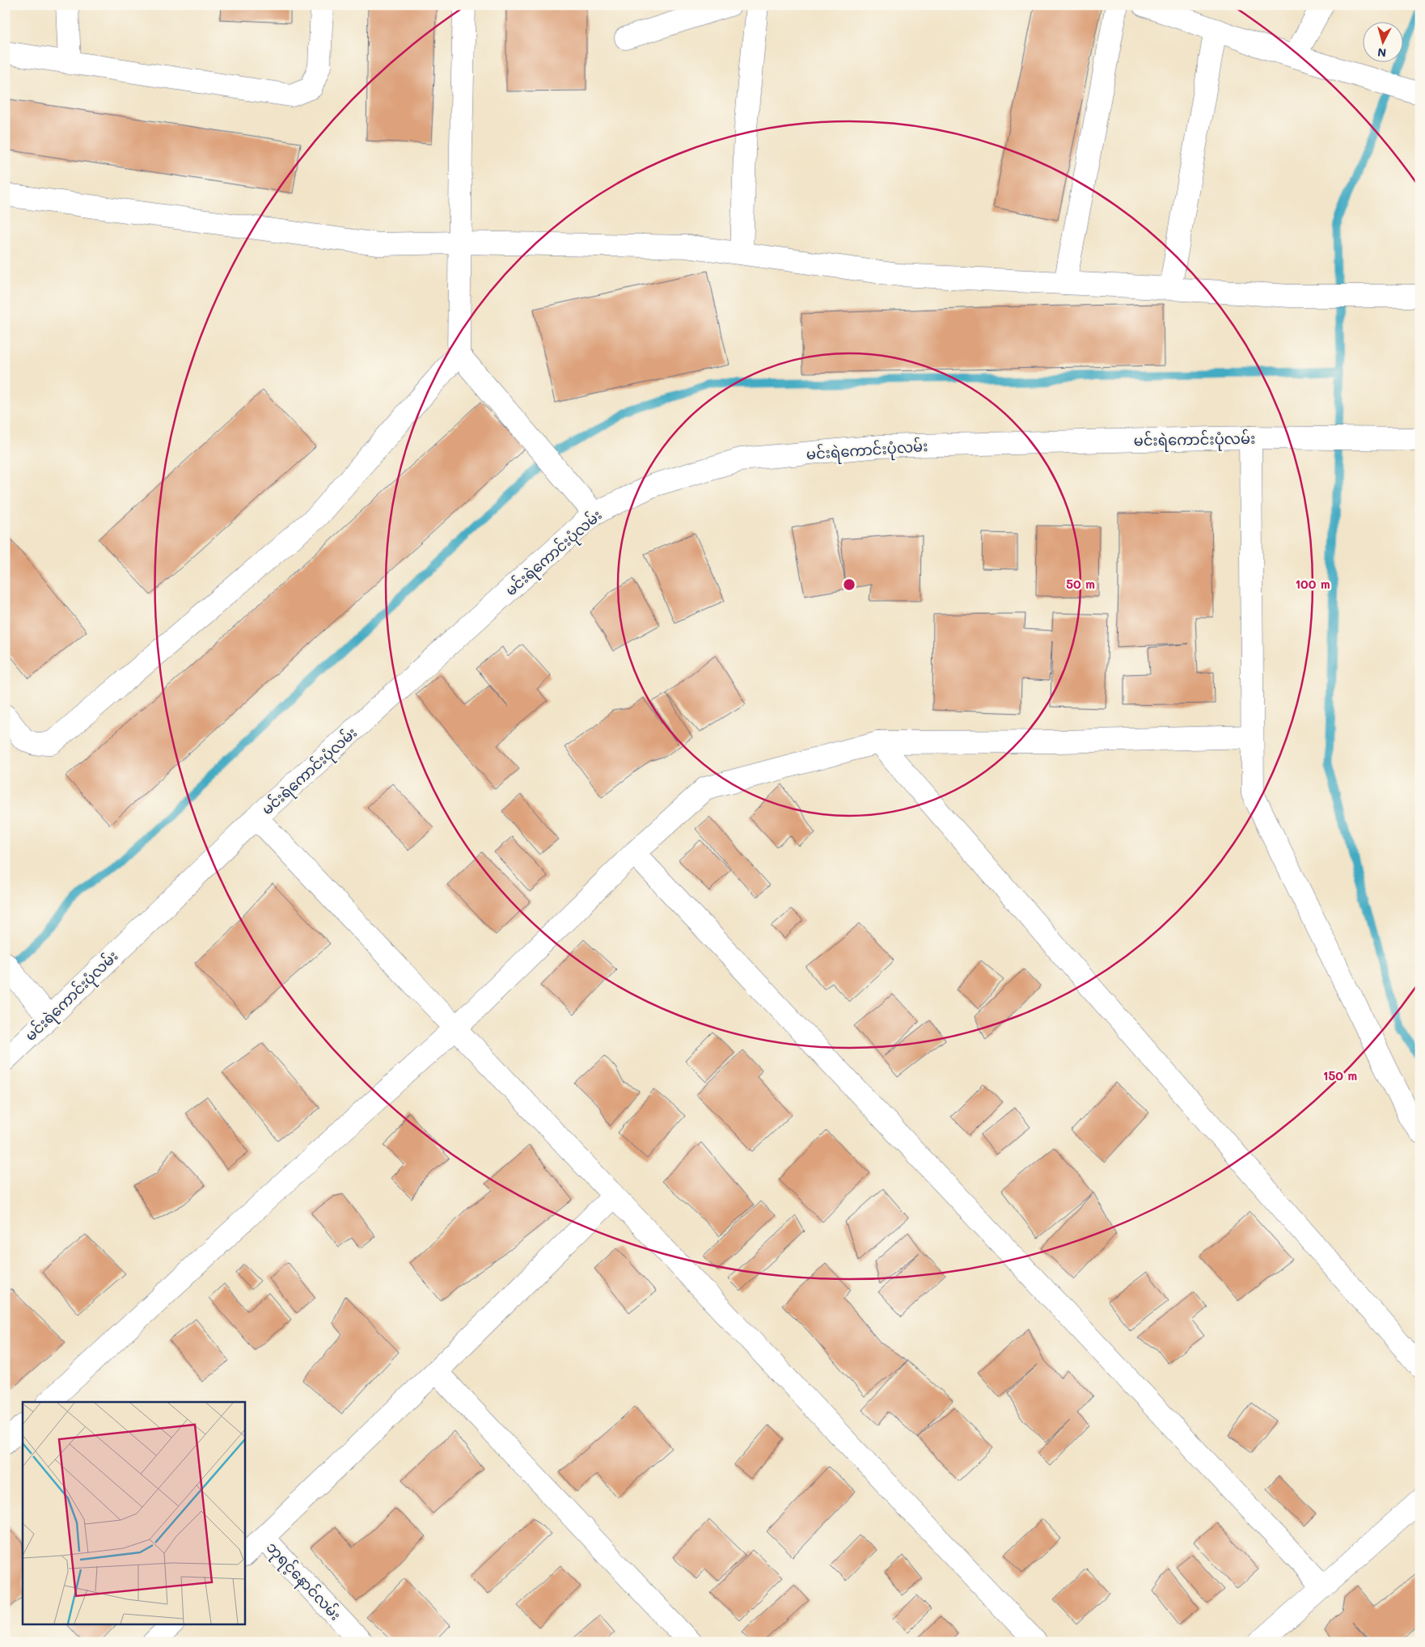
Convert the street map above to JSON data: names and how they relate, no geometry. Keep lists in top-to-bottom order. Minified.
{"streets":{"street":["မင်းရဲကောင်းပုံလမ်း","ဘုရင့်နောင်လမ်း"]},"north":"bottom","rings":["50 m","100 m","150 m"]}
